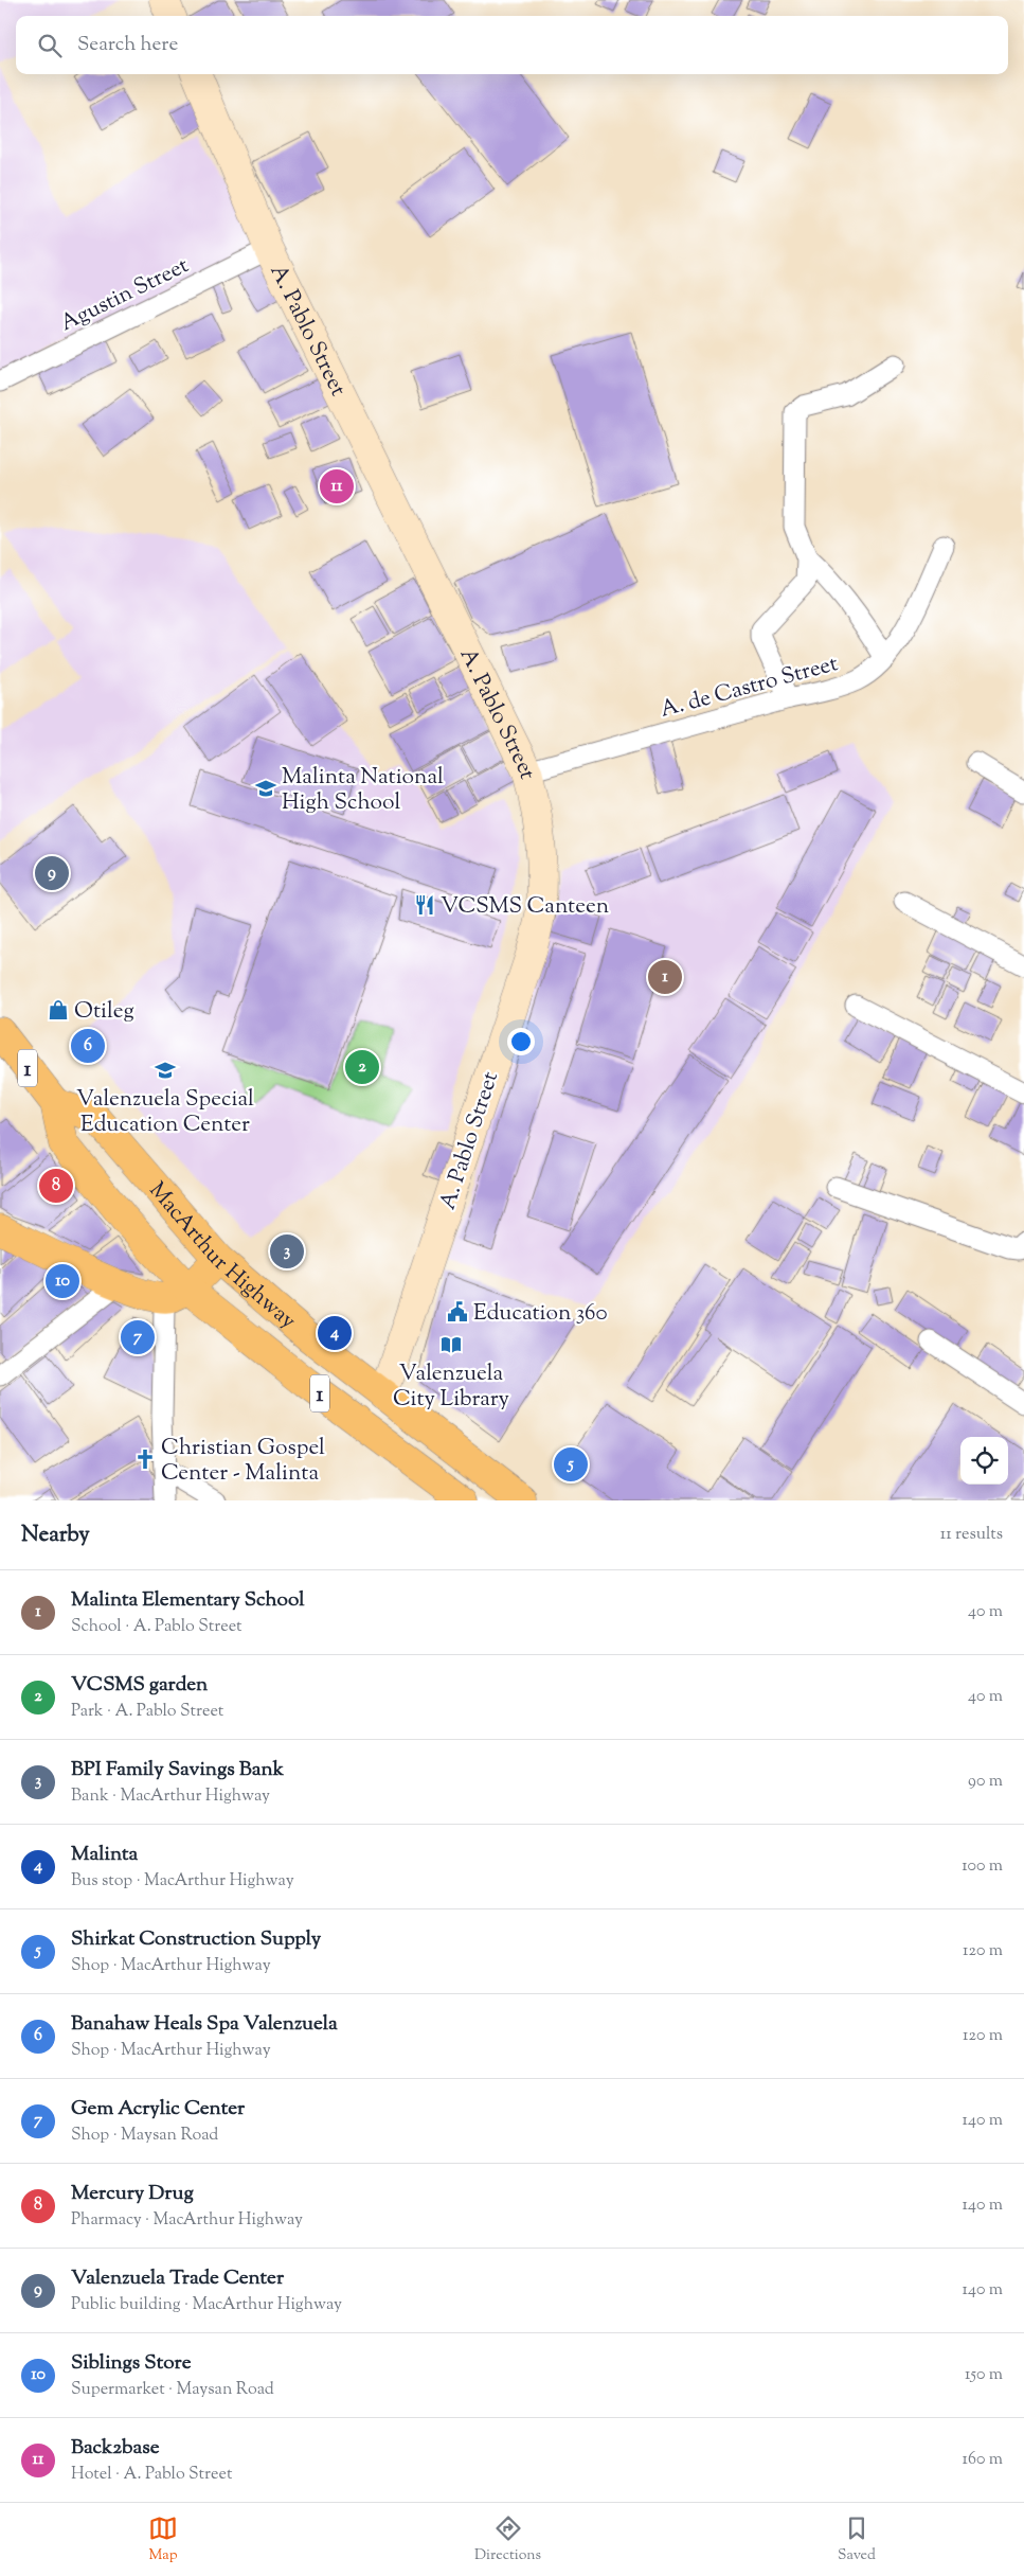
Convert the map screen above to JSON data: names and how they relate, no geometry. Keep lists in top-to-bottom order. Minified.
{"streets":{"main road":["1","MacArthur Highway"],"street":["Agustin Street","A. Pablo Street","A. de Castro Street"]},"crossings":[["Agustin Street","A. Pablo Street"],["A. Pablo Street","A. de Castro Street"],["A. Pablo Street","MacArthur Highway"]],"places":{"school or university":["Malinta National High School","Valenzuela Special Education Center"],"restaurant":["VCSMS Canteen"],"shop":["Otileg"],"public building":["Education 360"],"library":["Valenzuela City Library"],"church":["Christian Gospel Center - Malinta"]},"page":{"search":"Search here","pins":["11","9","1","6","2","8","3","10","4","7","5"],"heading":["Nearby","11 results"],"list":[{"mark":"1","name":"Malinta Elementary School","note":"School · A. Pablo Street","value":"40 m"},{"mark":"2","name":"VCSMS garden","note":"Park · A. Pablo Street","value":"40 m"},{"mark":"3","name":"BPI Family Savings Bank","note":"Bank · MacArthur Highway","value":"90 m"},{"mark":"4","name":"Malinta","note":"Bus stop · MacArthur Highway","value":"100 m"},{"mark":"5","name":"Shirkat Construction Supply","note":"Shop · MacArthur Highway","value":"120 m"},{"mark":"6","name":"Banahaw Heals Spa Valenzuela","note":"Shop · MacArthur Highway","value":"120 m"},{"mark":"7","name":"Gem Acrylic Center","note":"Shop · Maysan Road","value":"140 m"},{"mark":"8","name":"Mercury Drug","note":"Pharmacy · MacArthur Highway","value":"140 m"},{"mark":"9","name":"Valenzuela Trade Center","note":"Public building · MacArthur Highway","value":"140 m"},{"mark":"10","name":"Siblings Store","note":"Supermarket · Maysan Road","value":"150 m"},{"mark":"11","name":"Back2base","note":"Hotel · A. Pablo Street","value":"160 m"}],"nav":["Map","Directions","Saved"]}}
